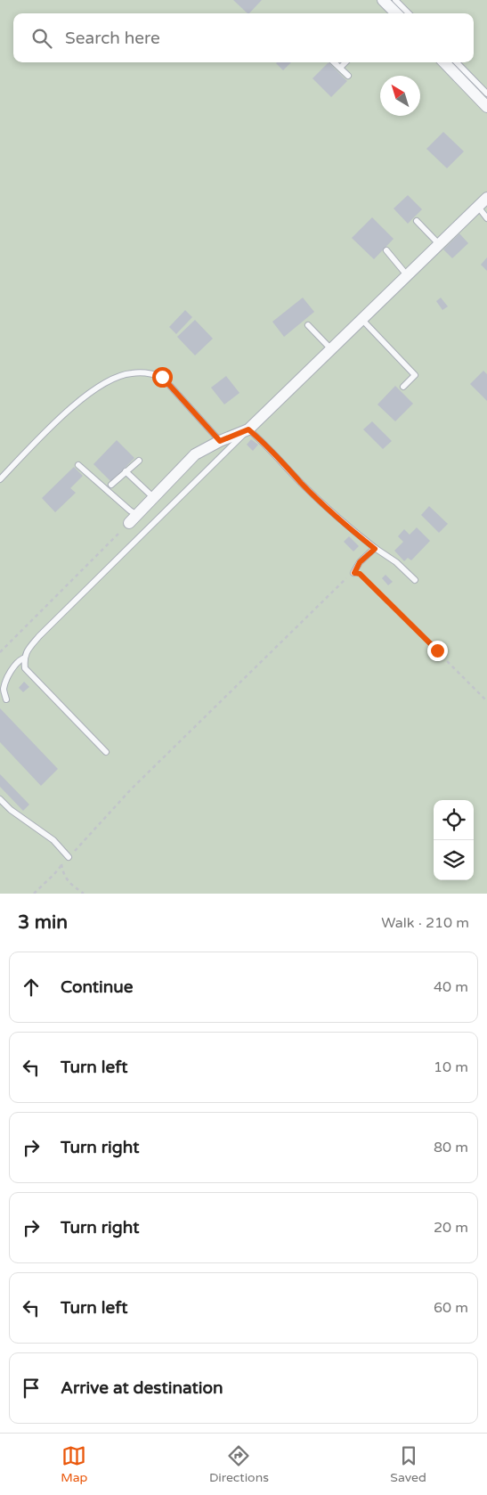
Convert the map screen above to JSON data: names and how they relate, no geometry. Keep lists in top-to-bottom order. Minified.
{"north":"top left","page":{"search":"Search here","heading":["3 min","Walk · 210 m"],"list":[["Continue","40 m"],["Turn left","10 m"],["Turn right","80 m"],["Turn right","20 m"],["Turn left","60 m"],"Arrive at destination"],"nav":["Map","Directions","Saved"]}}
